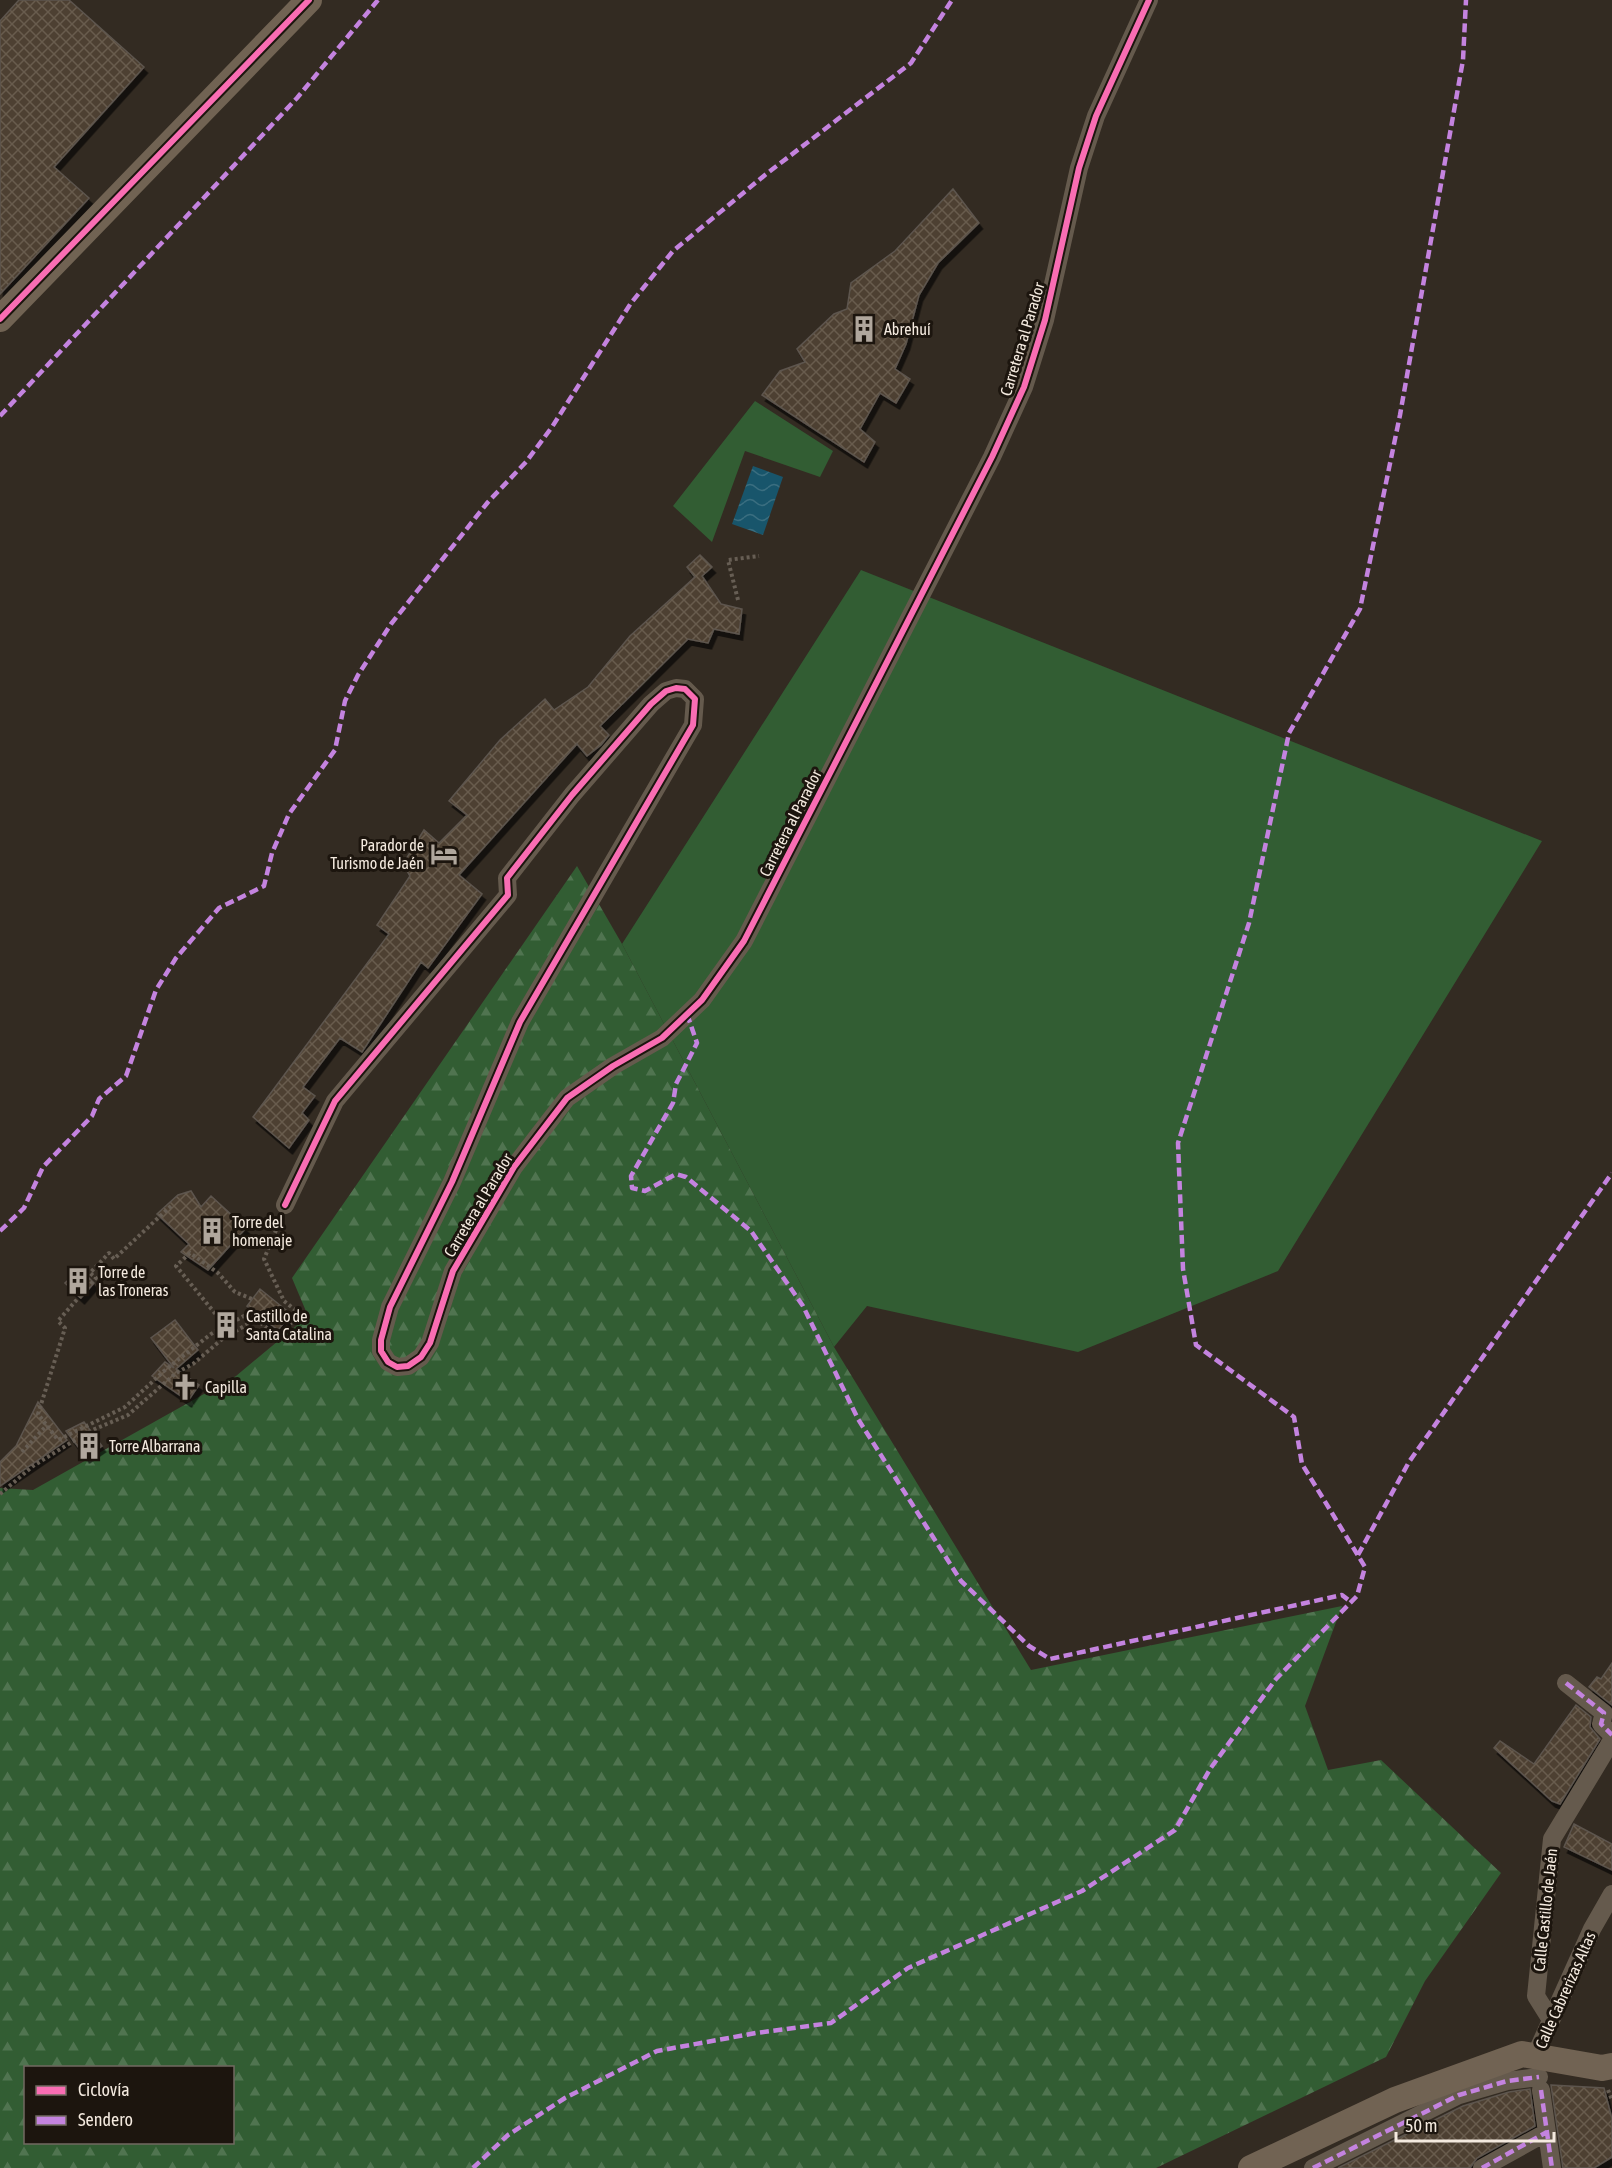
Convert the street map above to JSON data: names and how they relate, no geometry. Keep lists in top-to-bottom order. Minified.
{"streets":{"street":["Carretera al Parador","Calle Castillo de Jaén","Calle Cabrerizas Altas"]},"crossings":[["Calle Castillo de Jaén","Calle Cabrerizas Altas"]],"places":{"building":["Abrehuí","Torre del homenaje","Torre de las Troneras","Castillo de Santa Catalina","Torre Albarrana"],"hotel":["Parador de Turismo de Jaén"],"church":["Capilla"]},"legend":["Ciclovía","Sendero"],"scale_bar":"50 m"}
